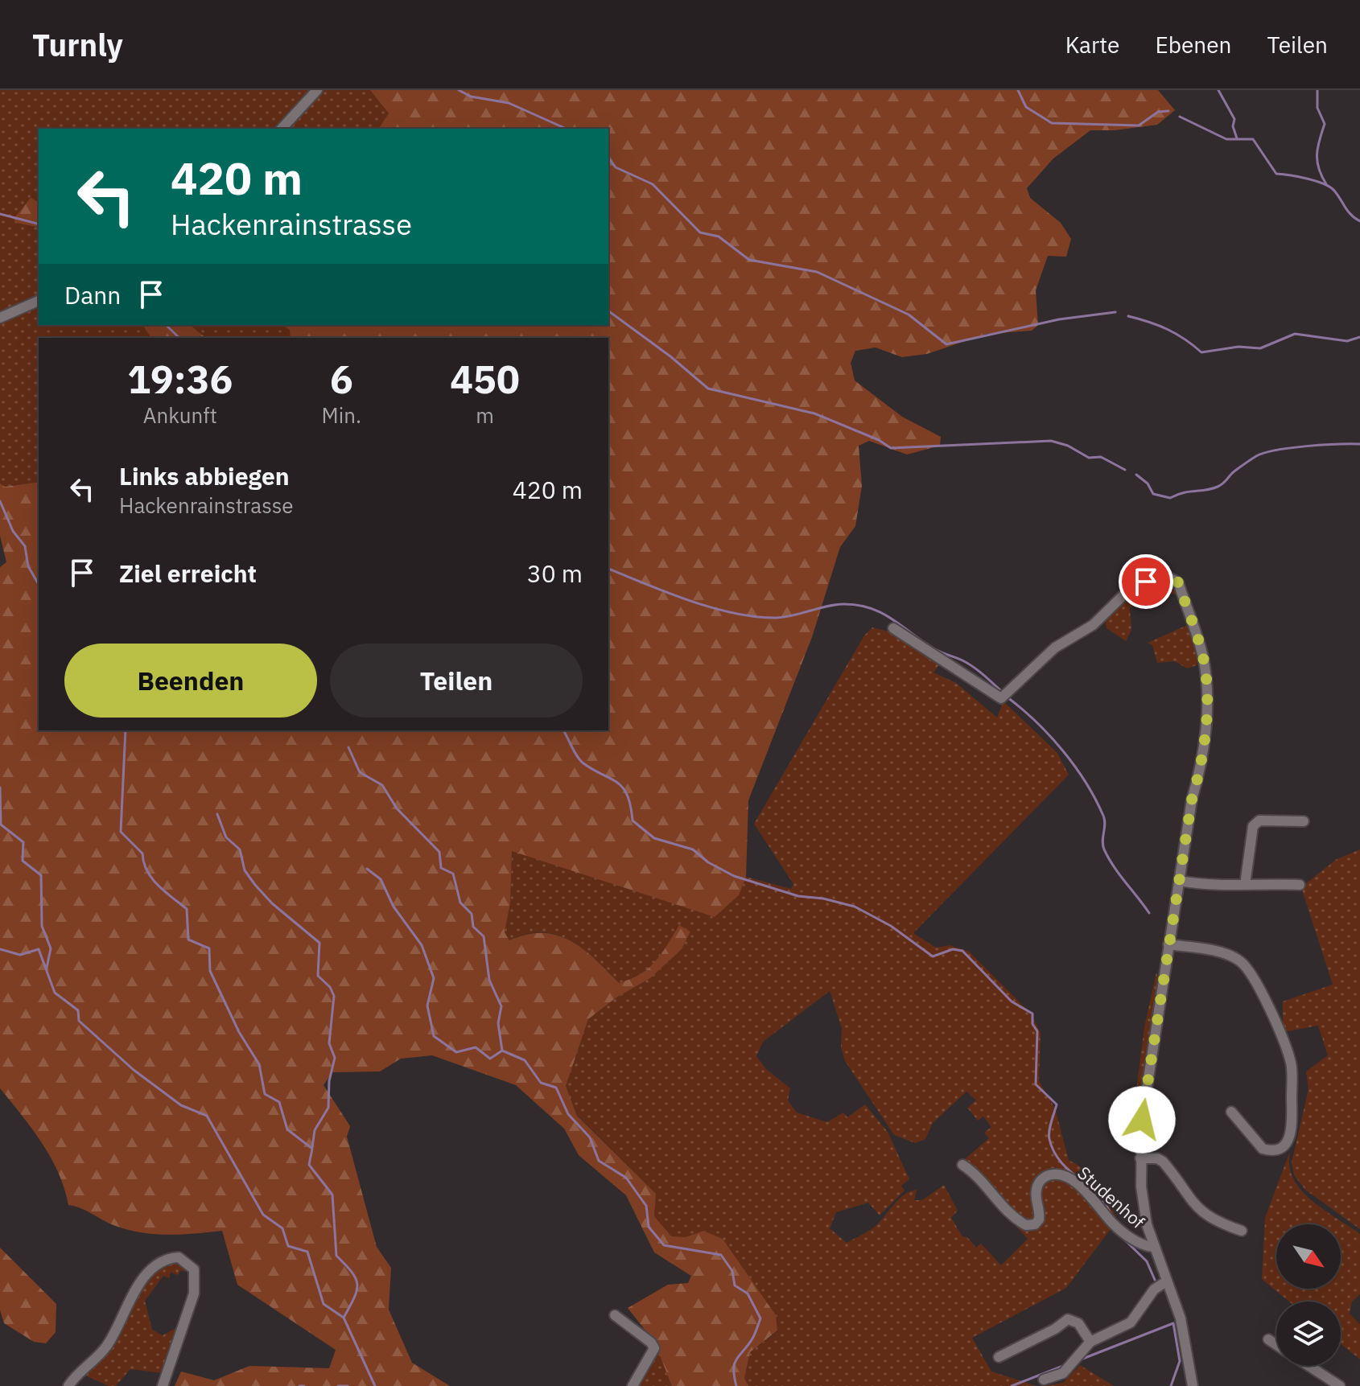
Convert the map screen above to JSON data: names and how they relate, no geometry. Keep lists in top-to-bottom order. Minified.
{"streets":{"street":["Studenhof"]},"north":"bottom right","page":{"header":"Turnly","nav":["Karte","Ebenen","Teilen"],"turn":["420 m","Hackenrainstrasse"],"then":"Dann","eta":["19:36","Ankunft","6","Min.","450","m"],"list":[{"name":"Links abbiegen","note":"Hackenrainstrasse","value":"420 m"},{"name":"Ziel erreicht","value":"30 m"}],"buttons":["Beenden","Teilen"]}}
